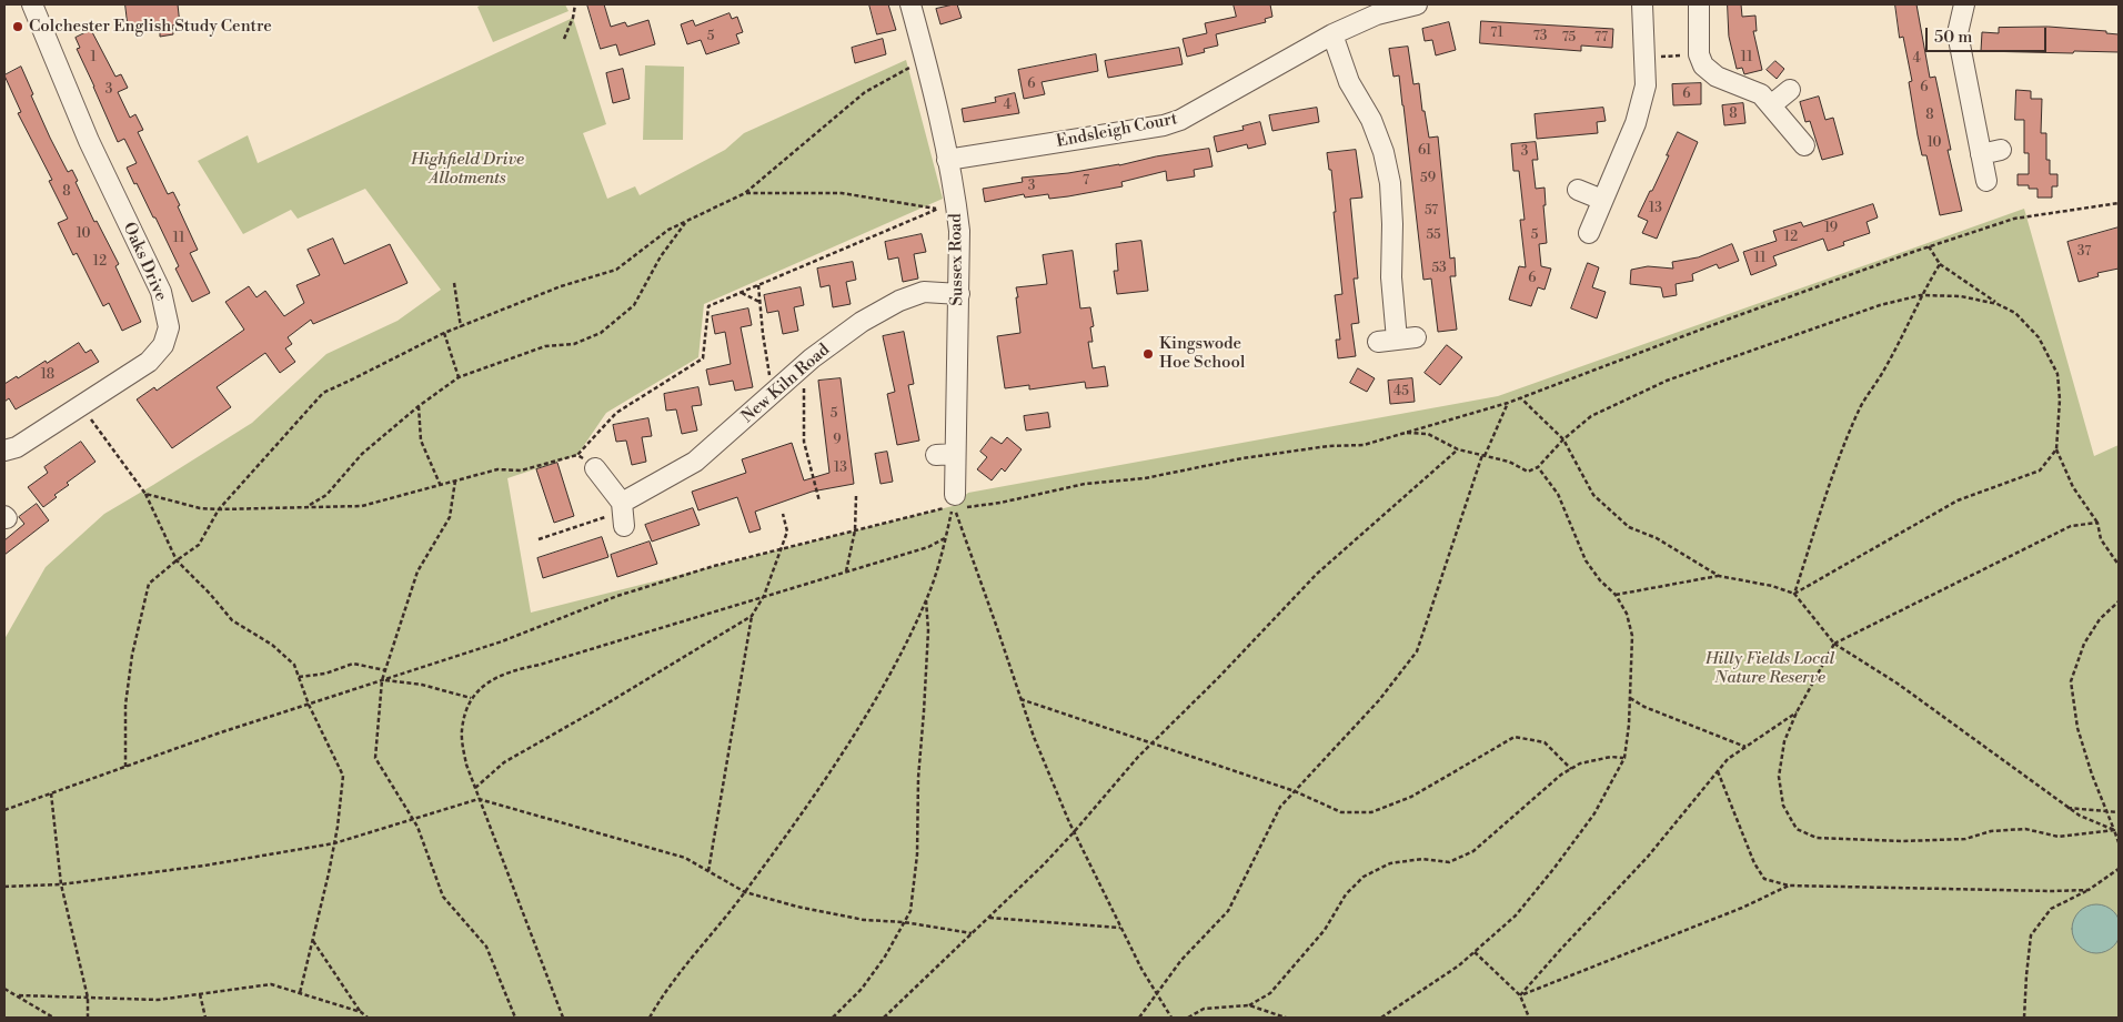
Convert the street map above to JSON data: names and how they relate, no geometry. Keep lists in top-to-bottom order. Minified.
{"streets":{"street":["Endsleigh Court","Sussex Road","Oaks Drive","New Kiln Road"]},"crossings":[["Endsleigh Court","Sussex Road"],["Sussex Road","New Kiln Road"]],"parks":["Highfield Drive Allotments","Hilly Fields Local Nature Reserve"],"places":["Colchester English Study Centre","Kingswode Hoe School"],"house_numbers":["71","5","73","75","77","1","11","4","6","6","3","6","4","8","8","10","61","3","59","7","3","8","13","57","19","10","55","5","12","11","37","11","12","53","6","18","45","5","9","13"],"scale_bar":"50 m"}
